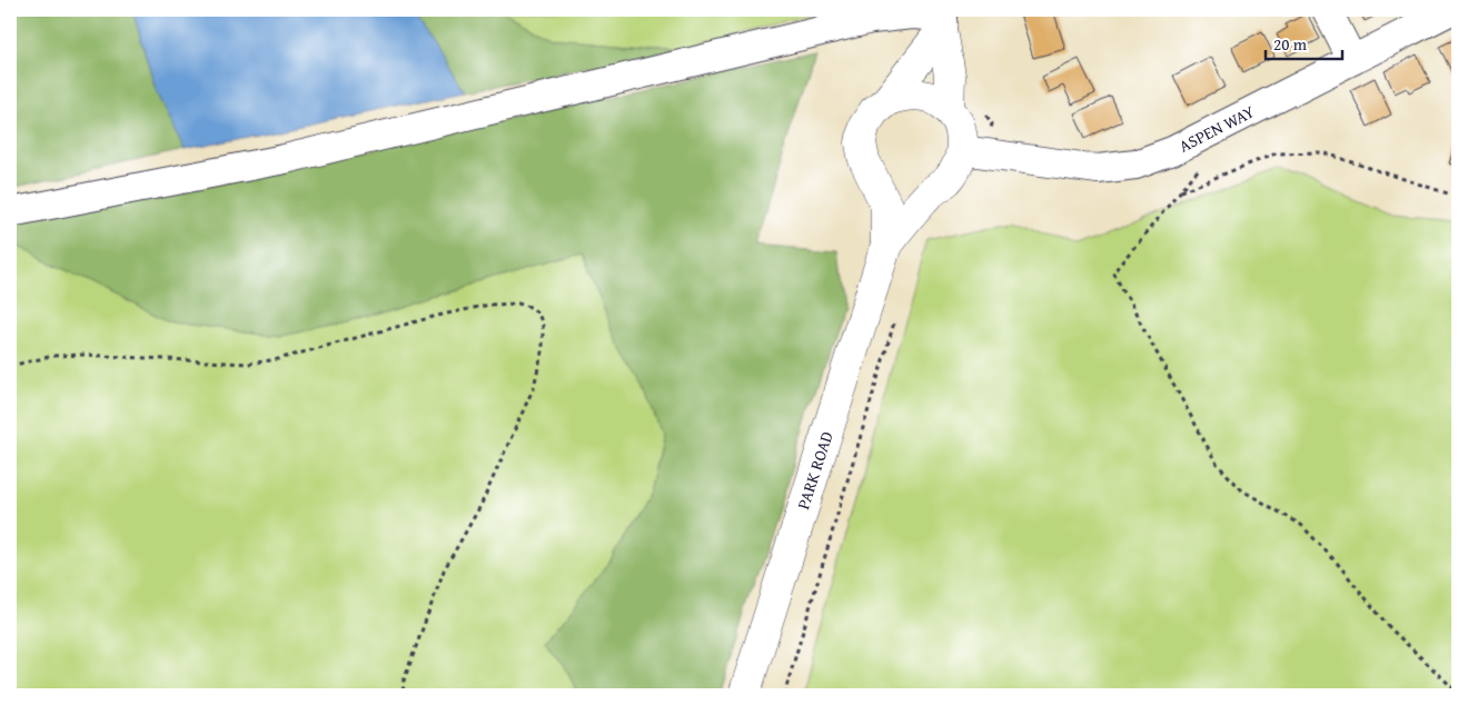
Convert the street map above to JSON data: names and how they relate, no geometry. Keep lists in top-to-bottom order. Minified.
{"streets":{"main road":["PARK ROAD"],"street":["ASPEN WAY"]},"crossings":[["ASPEN WAY","PARK ROAD"]],"scale_bar":"20 m"}
